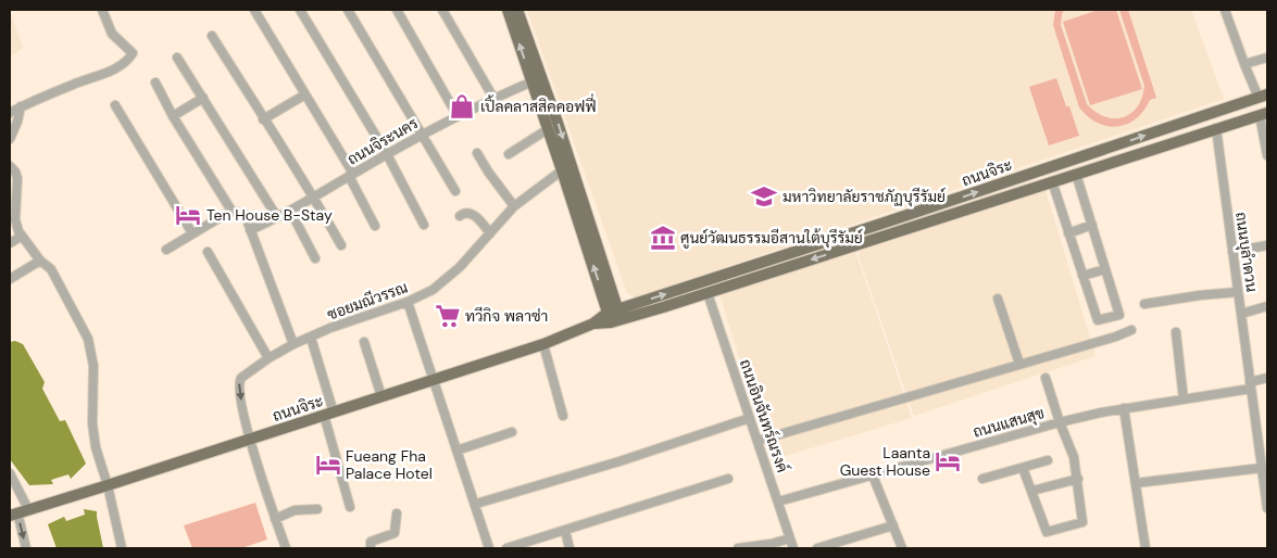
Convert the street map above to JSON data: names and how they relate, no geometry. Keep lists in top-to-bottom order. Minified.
{"streets":{"main road":["ถนนจิระ"],"street":["ถนนจิระนคร","ถนนบุลำดวน","ซอยมณีวรรณ","ถนนอินจันทร์ณรงค์","ถนนแสนสุข"]},"crossings":[["ถนนจิระ","ถนนบุลำดวน"],["ถนนจิระ","ซอยมณีวรรณ"],["ถนนจิระ","ถนนอินจันทร์ณรงค์"],["ถนนบุลำดวน","ถนนแสนสุข"],["ถนนอินจันทร์ณรงค์","ถนนแสนสุข"]],"places":{"shop":["เปิ้ลคลาสสิคคอฟฟี่"],"school or university":["มหาวิทยาลัยราชภัฏบุรีรัมย์"],"hotel":["Ten House B-Stay","Laanta Guest House","Fueang Fha Palace Hotel"],"museum":["ศูนย์วัฒนธรรมอีสานใต้บุรีรัมย์"],"supermarket":["ทวีกิจ พลาซ่า"]}}
